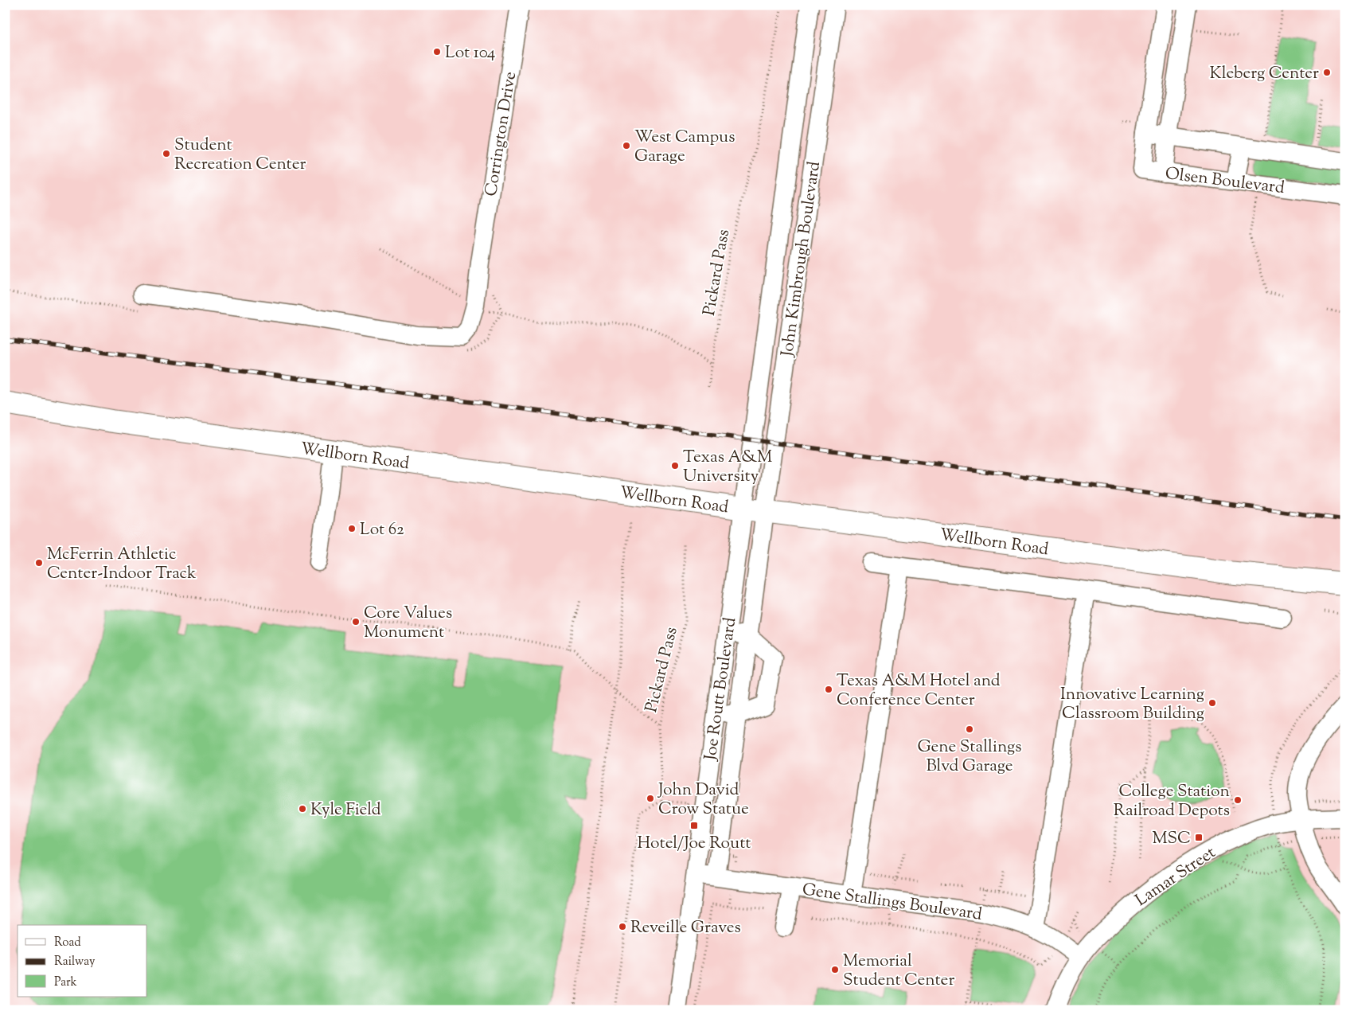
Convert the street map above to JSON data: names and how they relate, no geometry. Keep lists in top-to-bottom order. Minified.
{"streets":{"main road":["Wellborn Road"],"street":["Corrington Drive","Olsen Boulevard","John Kimbrough Boulevard","Joe Routt Boulevard","Lamar Street","Gene Stallings Boulevard"],"path":["Pickard Pass"]},"crossings":[["John Kimbrough Boulevard","Wellborn Road"],["John Kimbrough Boulevard","Joe Routt Boulevard"],["Wellborn Road","Joe Routt Boulevard"],["Joe Routt Boulevard","Gene Stallings Boulevard"],["Lamar Street","Gene Stallings Boulevard"]],"places":{"other":["Lot 104","Kleberg Center","West Campus Garage","Student Recreation Center","Texas A&M University","Lot 62","McFerrin Athletic Center-Indoor Track","Core Values Monument","Texas A&M Hotel and Conference Center","Innovative Learning Classroom Building","Gene Stallings Blvd Garage","John David Crow Statue","College Station Railroad Depots","Kyle Field","Reveille Graves","Memorial Student Center"],"transit":["Hotel/Joe Routt","MSC"]},"legend":["Road","Railway","Park"]}
